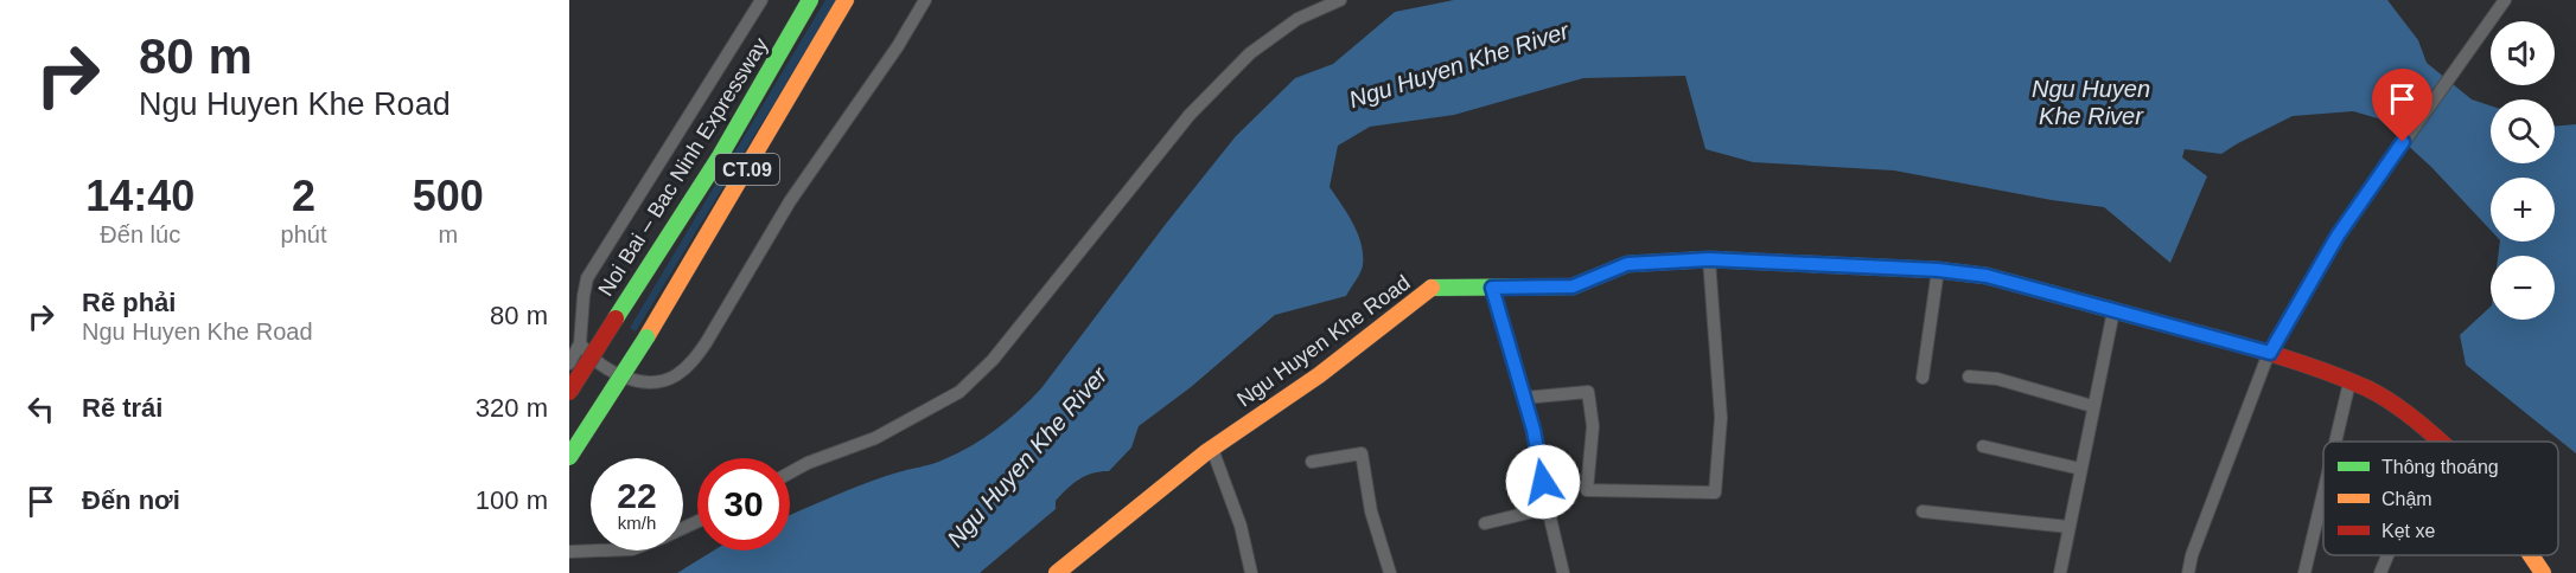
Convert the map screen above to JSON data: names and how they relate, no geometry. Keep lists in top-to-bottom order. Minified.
{"streets":{"main road":["Noi Bai – Bac Ninh Expressway","CT.09","Ngu Huyen Khe Road"]},"water":["Ngu Huyen Khe River"],"legend":["Thông thoáng","Chậm","Kẹt xe"],"page":{"turn":["80 m","Ngu Huyen Khe Road"],"map_buttons":["+","−"],"eta":["14:40","Đến lúc","2","phút","500","m"],"list":[{"name":"Rẽ phải","note":"Ngu Huyen Khe Road","value":"80 m"},{"name":"Rẽ trái","value":"320 m"},{"name":"Đến nơi","value":"100 m"}],"speed":"22 km/h","limit":"30"}}
